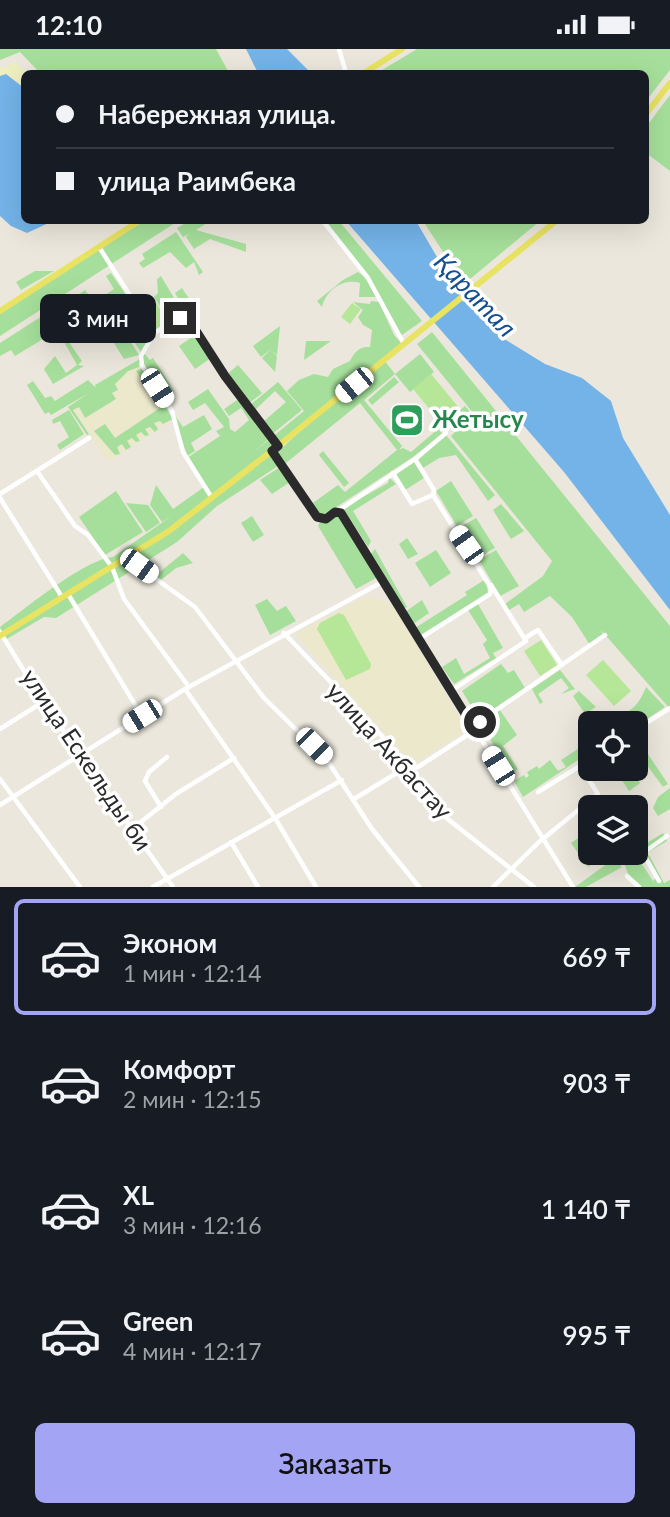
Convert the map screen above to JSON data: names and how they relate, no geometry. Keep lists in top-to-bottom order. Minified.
{"streets":{"street":["улица Акбастау","улица Ескельды би"]},"water":["Қаратал"],"places":{"sports":["Жетысу"]},"page":{"status":"12:10","banner":["Набережная улица.","улица Раимбека"],"bubble":"3 мин","list":[{"name":"Эконом","note":"1 мин · 12:14","value":"669 ₸"},{"name":"Комфорт","note":"2 мин · 12:15","value":"903 ₸"},{"name":"XL","note":"3 мин · 12:16","value":"1 140 ₸"},{"name":"Green","note":"4 мин · 12:17","value":"995 ₸"}],"buttons":"Заказать"}}
